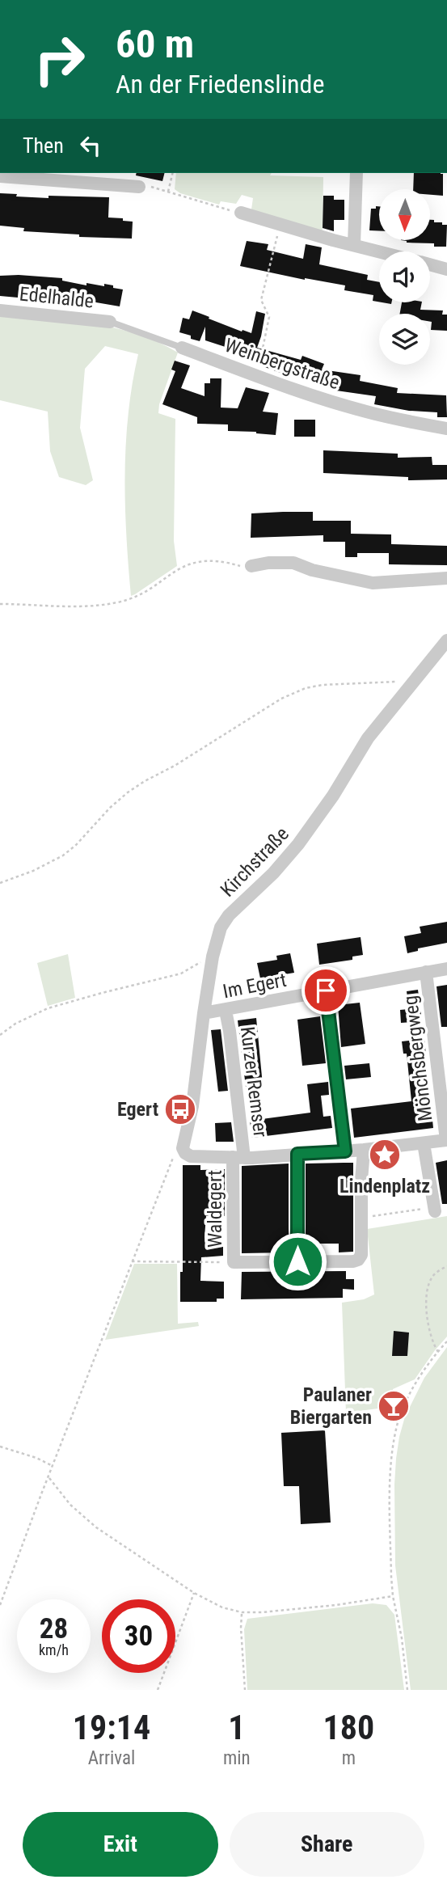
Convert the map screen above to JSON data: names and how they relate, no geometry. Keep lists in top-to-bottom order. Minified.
{"streets":{"street":["Edelhalde","Weinbergstraße","Kirchstraße","Im Egert","Mönchsbergweg","Kurzer Remser","Waldegert"]},"crossings":[["Edelhalde","Weinbergstraße"],["Kirchstraße","Im Egert"],["Im Egert","Mönchsbergweg"],["Im Egert","Kurzer Remser"],["Kurzer Remser","Waldegert"]],"places":{"bus stop":["Egert"],"place":["Lindenplatz"],"bar":["Paulaner Biergarten"]},"north":"bottom","page":{"turn":["60 m","An der Friedenslinde"],"then":"Then","speed":"28 km/h","limit":"30","eta":["19:14","Arrival","1","min","180","m"],"buttons":["Exit","Share"]}}
